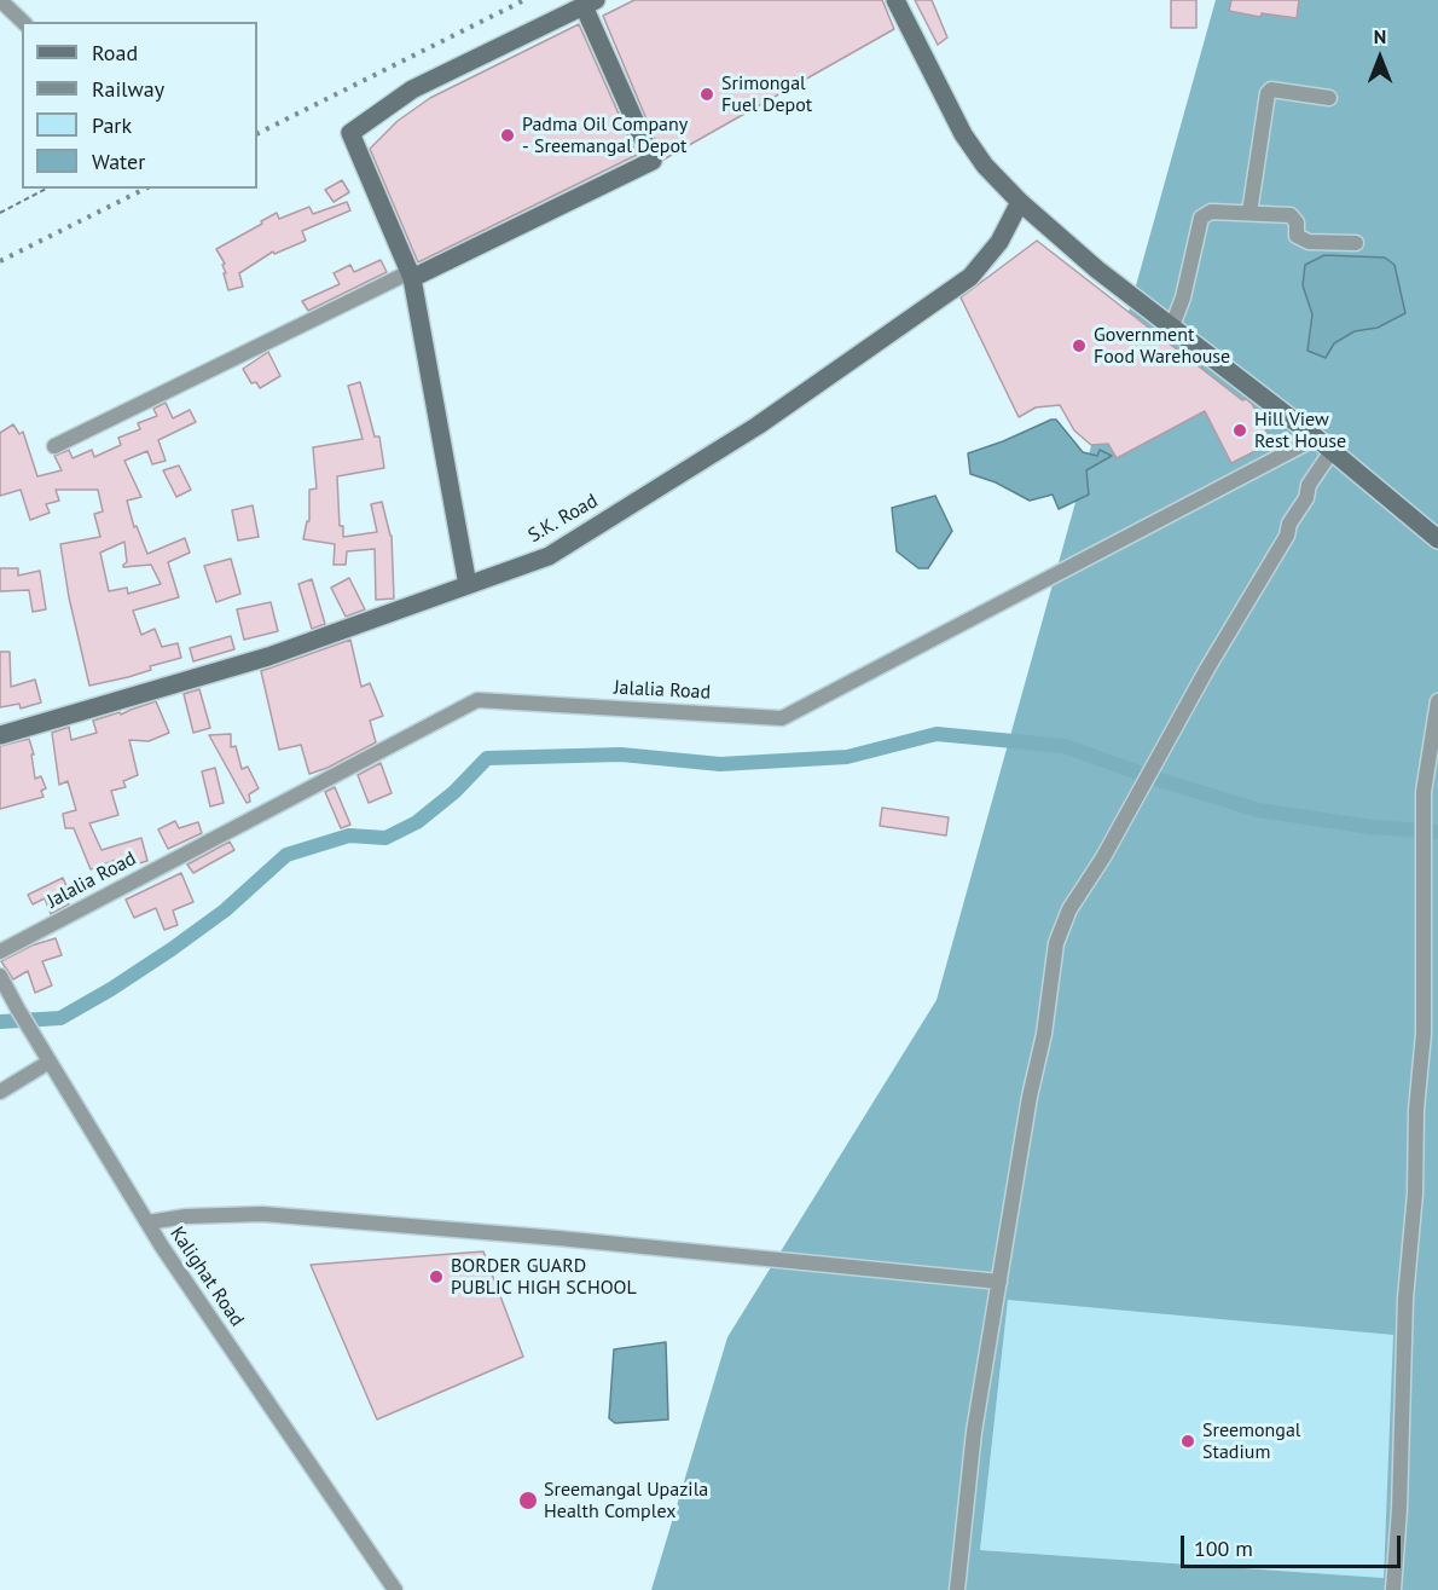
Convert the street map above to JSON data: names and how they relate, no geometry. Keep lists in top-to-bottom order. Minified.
{"streets":{"main road":["S.K. Road"],"street":["Jalalia Road","Kalighat Road"]},"places":["Srimongal Fuel Depot","Padma Oil Company - Sreemangal Depot","Government Food Warehouse","Hill View Rest House","BORDER GUARD PUBLIC HIGH SCHOOL","Sreemongal Stadium","Sreemangal Upazila Health Complex"],"legend":["Road","Railway","Park","Water"],"scale_bar":"100 m","north":"top"}
